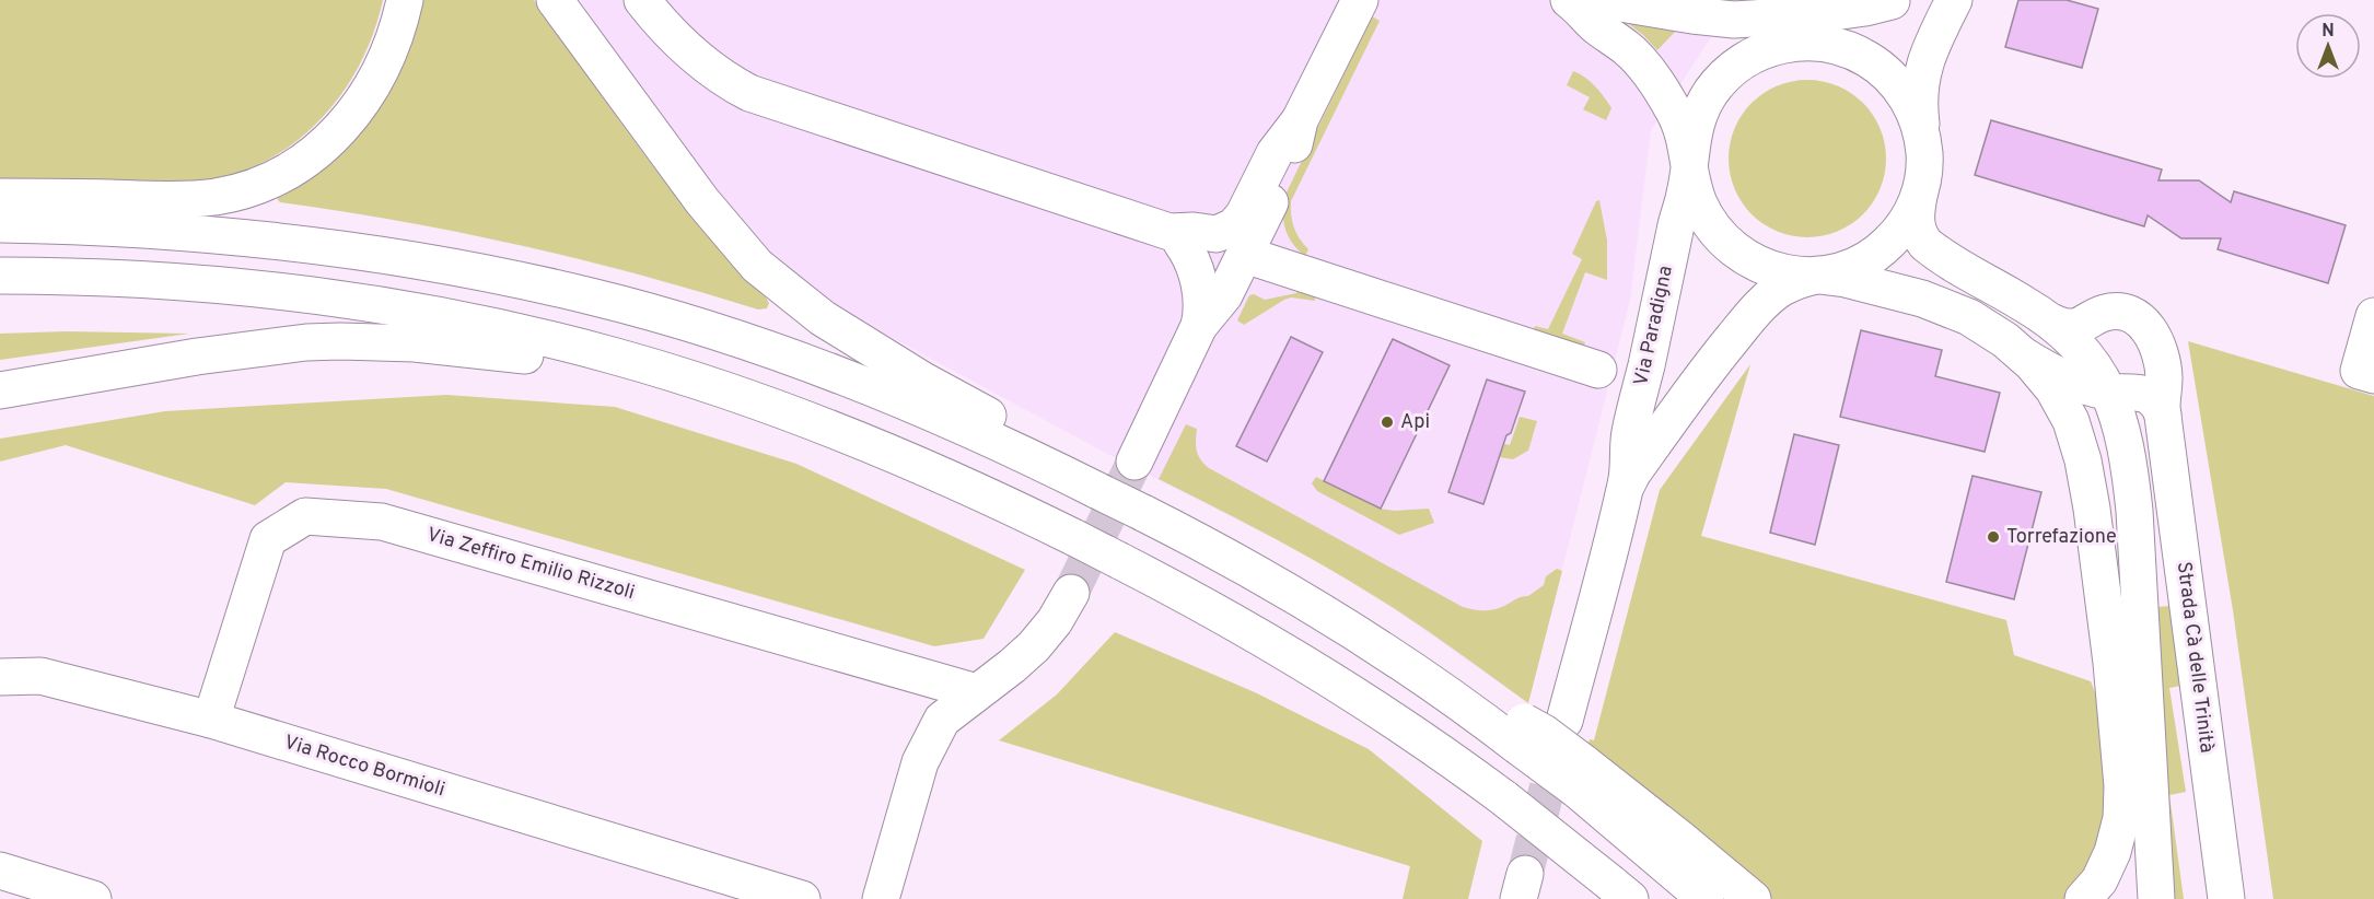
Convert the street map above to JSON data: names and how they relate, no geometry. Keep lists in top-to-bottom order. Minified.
{"streets":{"main road":["Via Paradigna","Via Zeffiro Emilio Rizzoli","Strada Cà delle Trinità","Via Rocco Bormioli"]},"crossings":[["Via Zeffiro Emilio Rizzoli","Via Rocco Bormioli"]],"places":["Api","Torrefazione"],"north":"top"}
